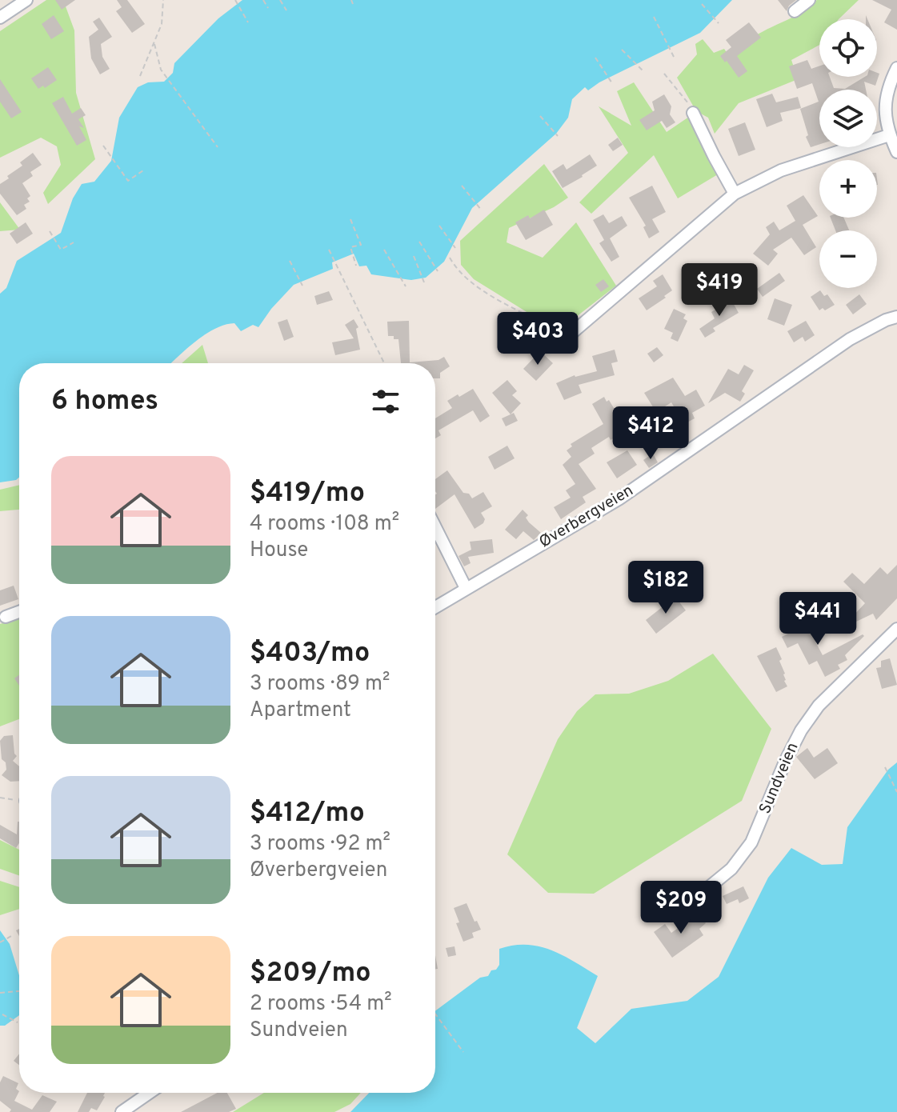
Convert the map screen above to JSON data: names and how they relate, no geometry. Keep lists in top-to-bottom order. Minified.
{"streets":{"street":["Øverbergveien","Sundveien"]},"page":{"map_buttons":["+","−"],"price":["$419","$403","$412","$182","$441","$209"],"heading":"6 homes","list":[{"name":"$419/mo","note":"4 rooms · 108 m² · House"},{"name":"$403/mo","note":"3 rooms · 89 m² · Apartment"},{"name":"$412/mo","note":"3 rooms · 92 m² · Øverbergveien"},{"name":"$209/mo","note":"2 rooms · 54 m² · Sundveien"}]}}
